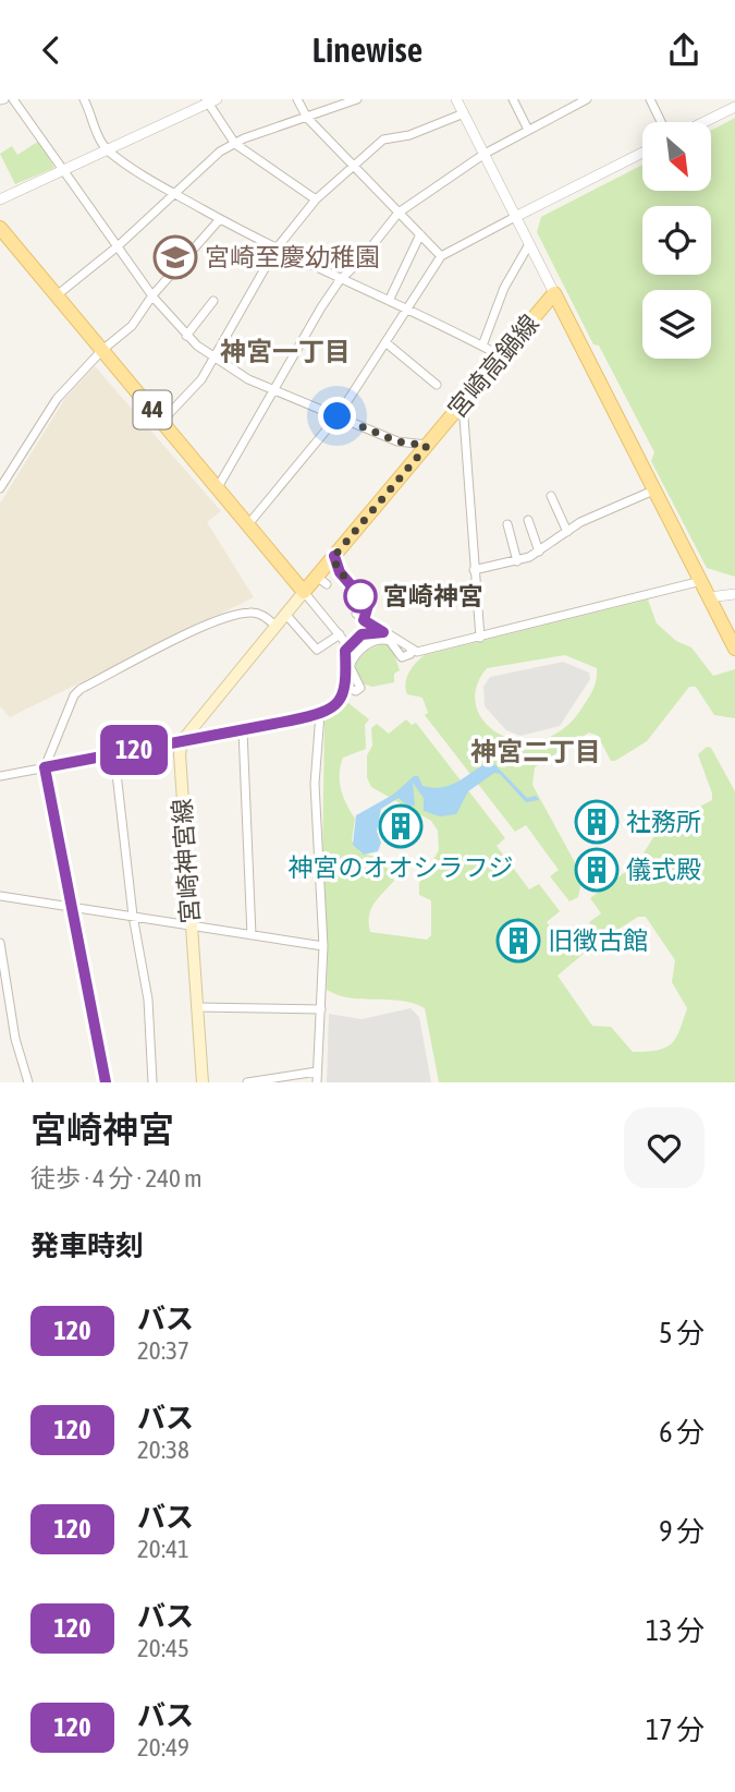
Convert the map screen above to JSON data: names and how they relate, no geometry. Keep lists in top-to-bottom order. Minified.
{"streets":{"main road":["宮崎高鍋線","44","宮崎神宮線"]},"crossings":[["宮崎高鍋線","44"]],"districts":["神宮一丁目","神宮二丁目"],"places":{"school or university":["宮崎至慶幼稚園"],"other":["宮崎神宮"],"building":["社務所","神宮のオオシラフジ","儀式殿","旧徴古館"]},"lines":["bus line 120"],"north":"bottom right","page":{"header":"Linewise","on_map":"120","heading":[["宮崎神宮","徒歩 · 4 分 · 240 m"],"発車時刻"],"list":[{"mark":"120","name":"バス","note":"20:37","value":"5 分"},{"mark":"120","name":"バス","note":"20:38","value":"6 分"},{"mark":"120","name":"バス","note":"20:41","value":"9 分"},{"mark":"120","name":"バス","note":"20:45","value":"13 分"},{"mark":"120","name":"バス","note":"20:49","value":"17 分"}]}}
